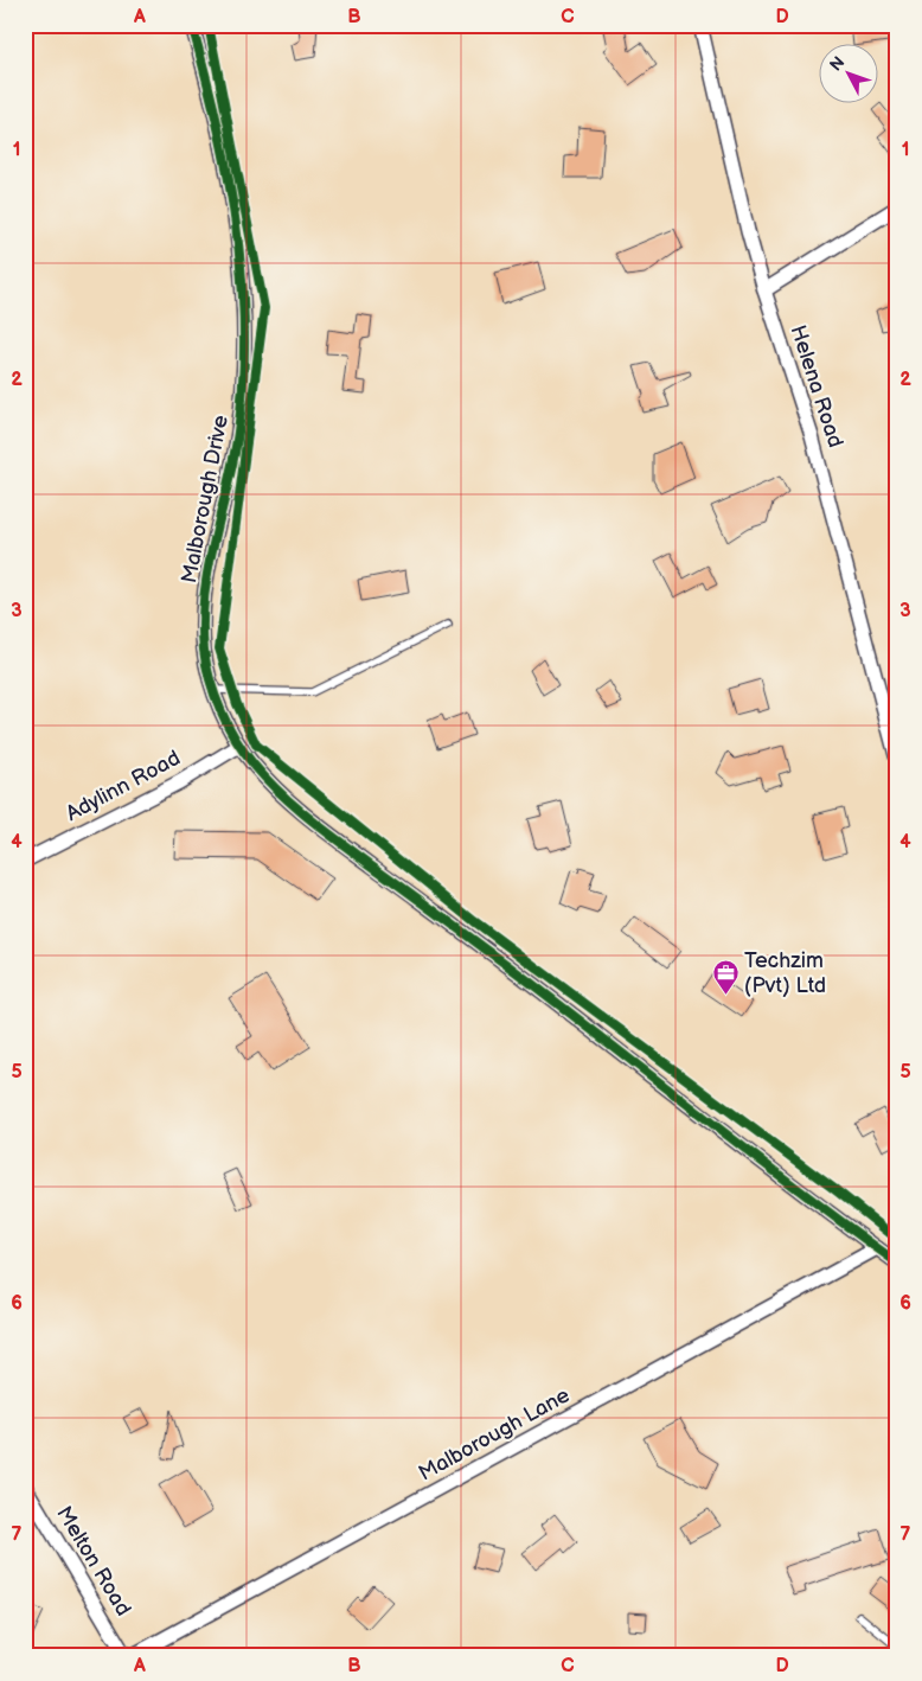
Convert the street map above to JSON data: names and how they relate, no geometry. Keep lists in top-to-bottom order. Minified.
{"streets":{"street":["Helena Road","Malborough Drive","Adylinn Road","Malborough Lane","Melton Road"]},"crossings":[["Malborough Drive","Adylinn Road"],["Malborough Drive","Malborough Lane"]],"places":{"office":["Techzim (Pvt) Ltd"]},"north":"top left","grid":{"columns":["A","B","C","D"],"rows":["1","2","3","4","5","6","7"]}}
